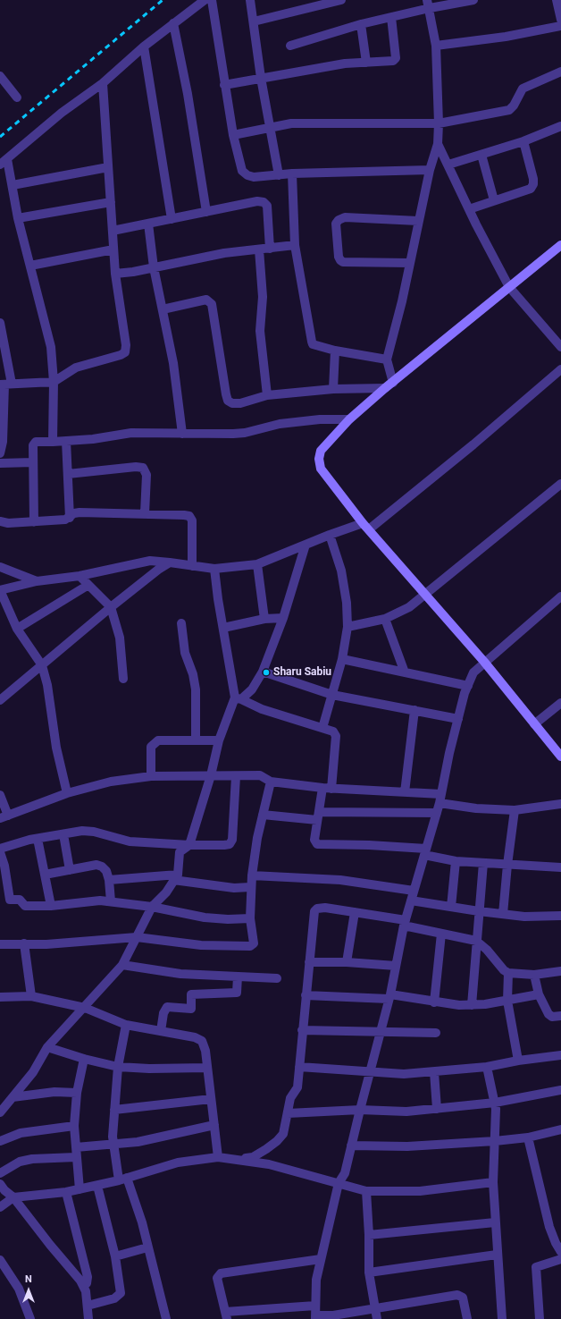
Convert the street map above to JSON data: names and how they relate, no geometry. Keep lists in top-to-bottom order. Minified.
{"places":["Sharu Sabiu"],"north":"top"}
